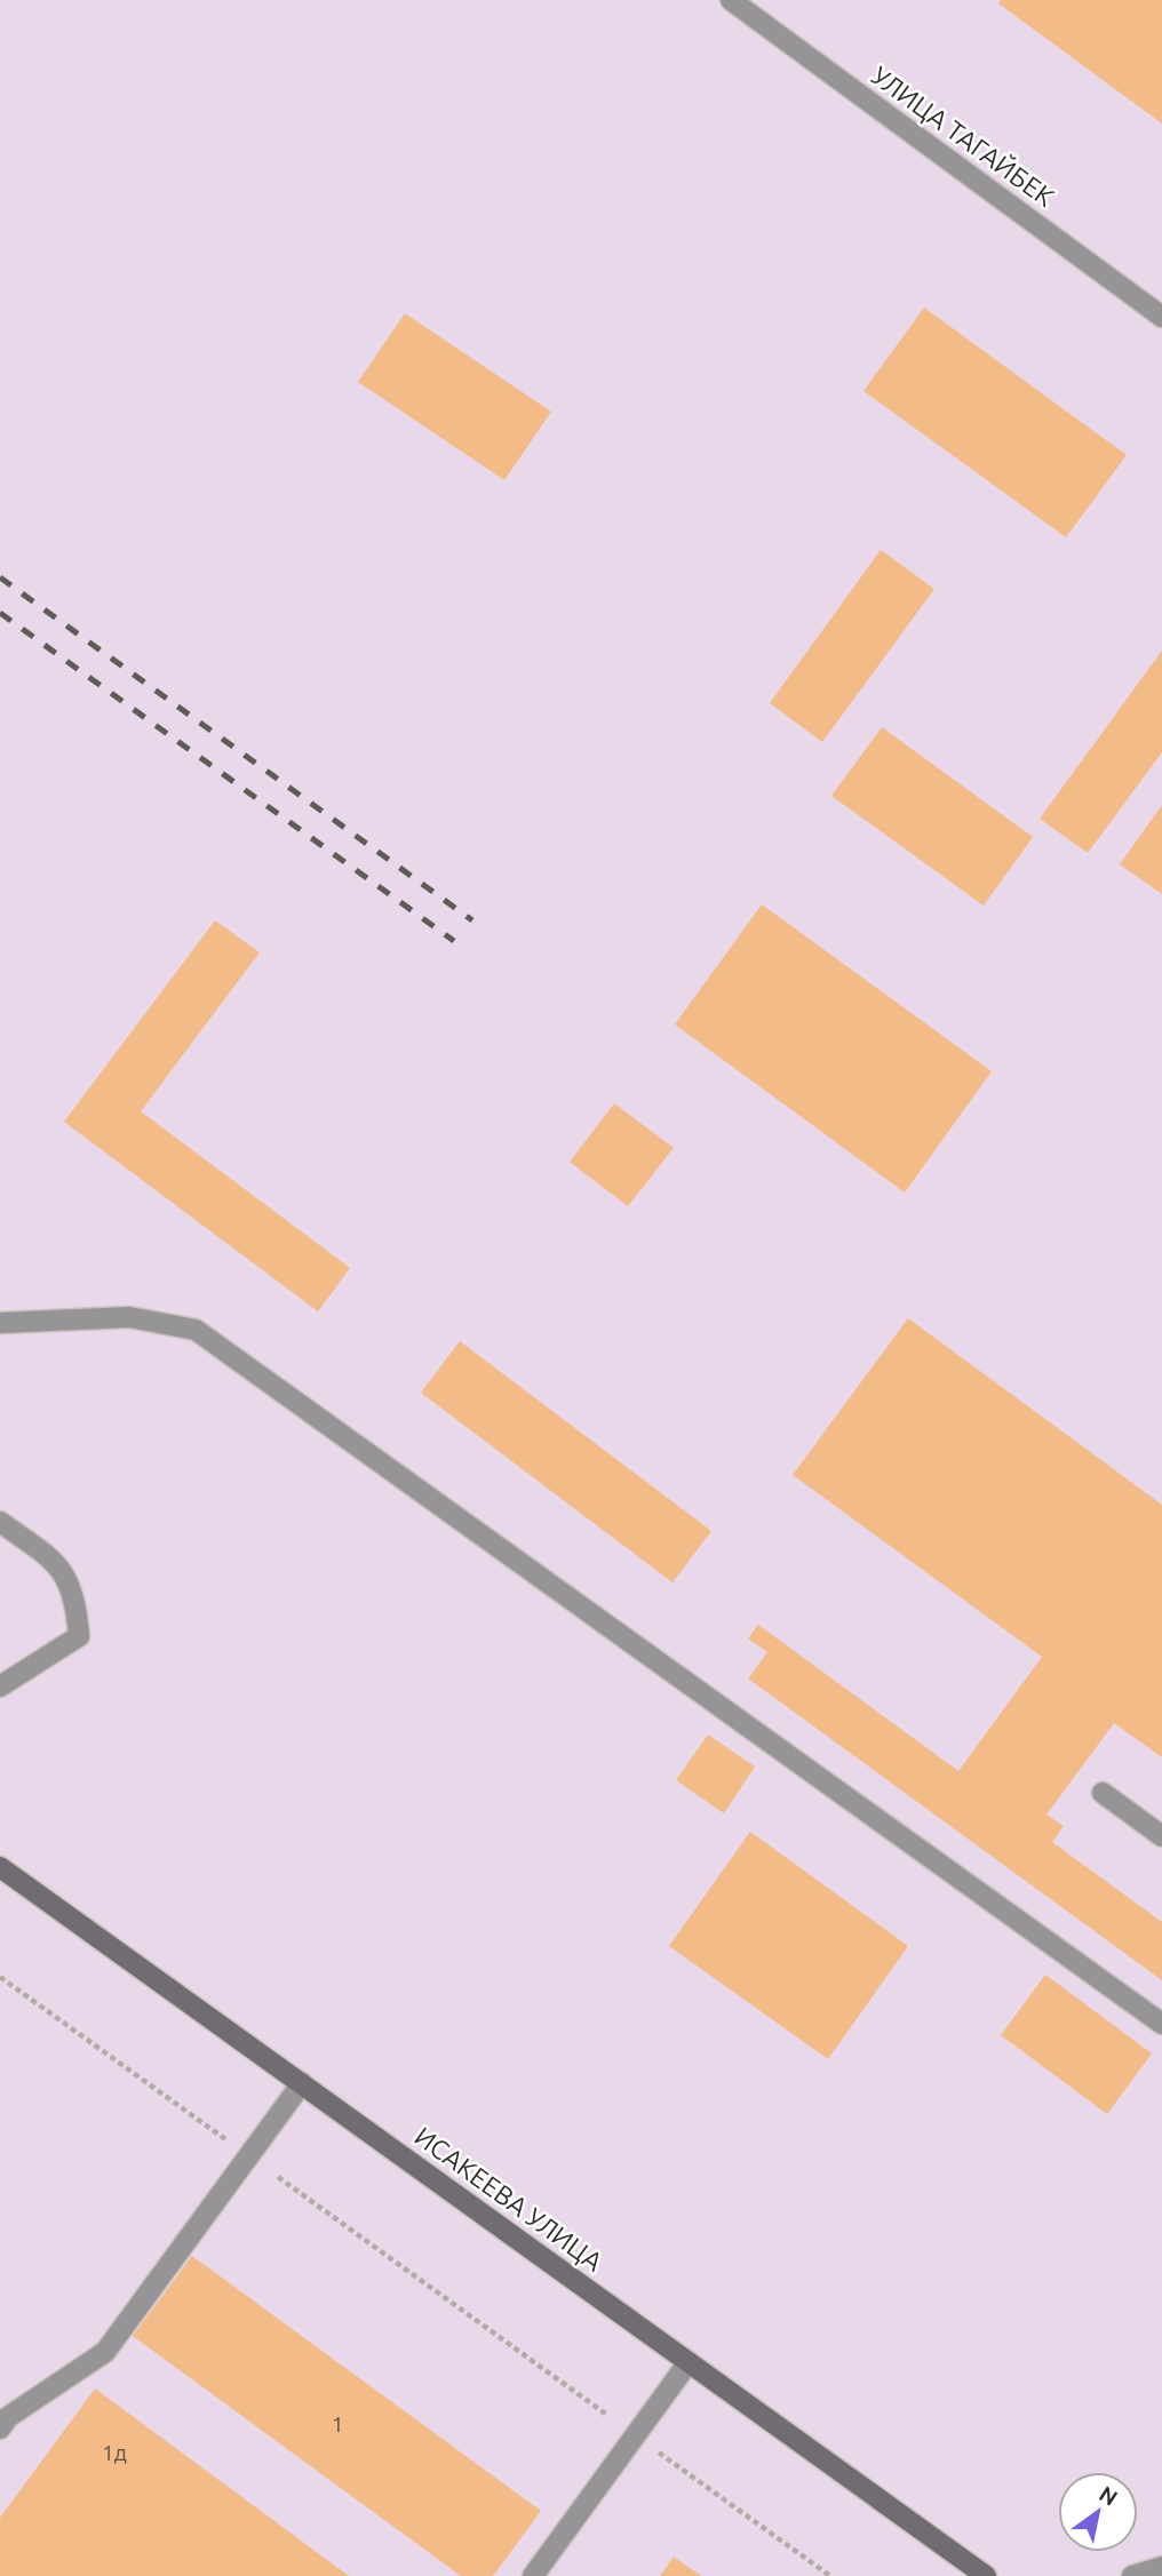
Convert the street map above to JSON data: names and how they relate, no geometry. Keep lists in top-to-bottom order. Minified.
{"streets":{"street":["УЛИЦА ТАГАЙБЕК","ИСАКЕЕВА УЛИЦА"]},"house_numbers":["1","1д"],"north":"top right"}
